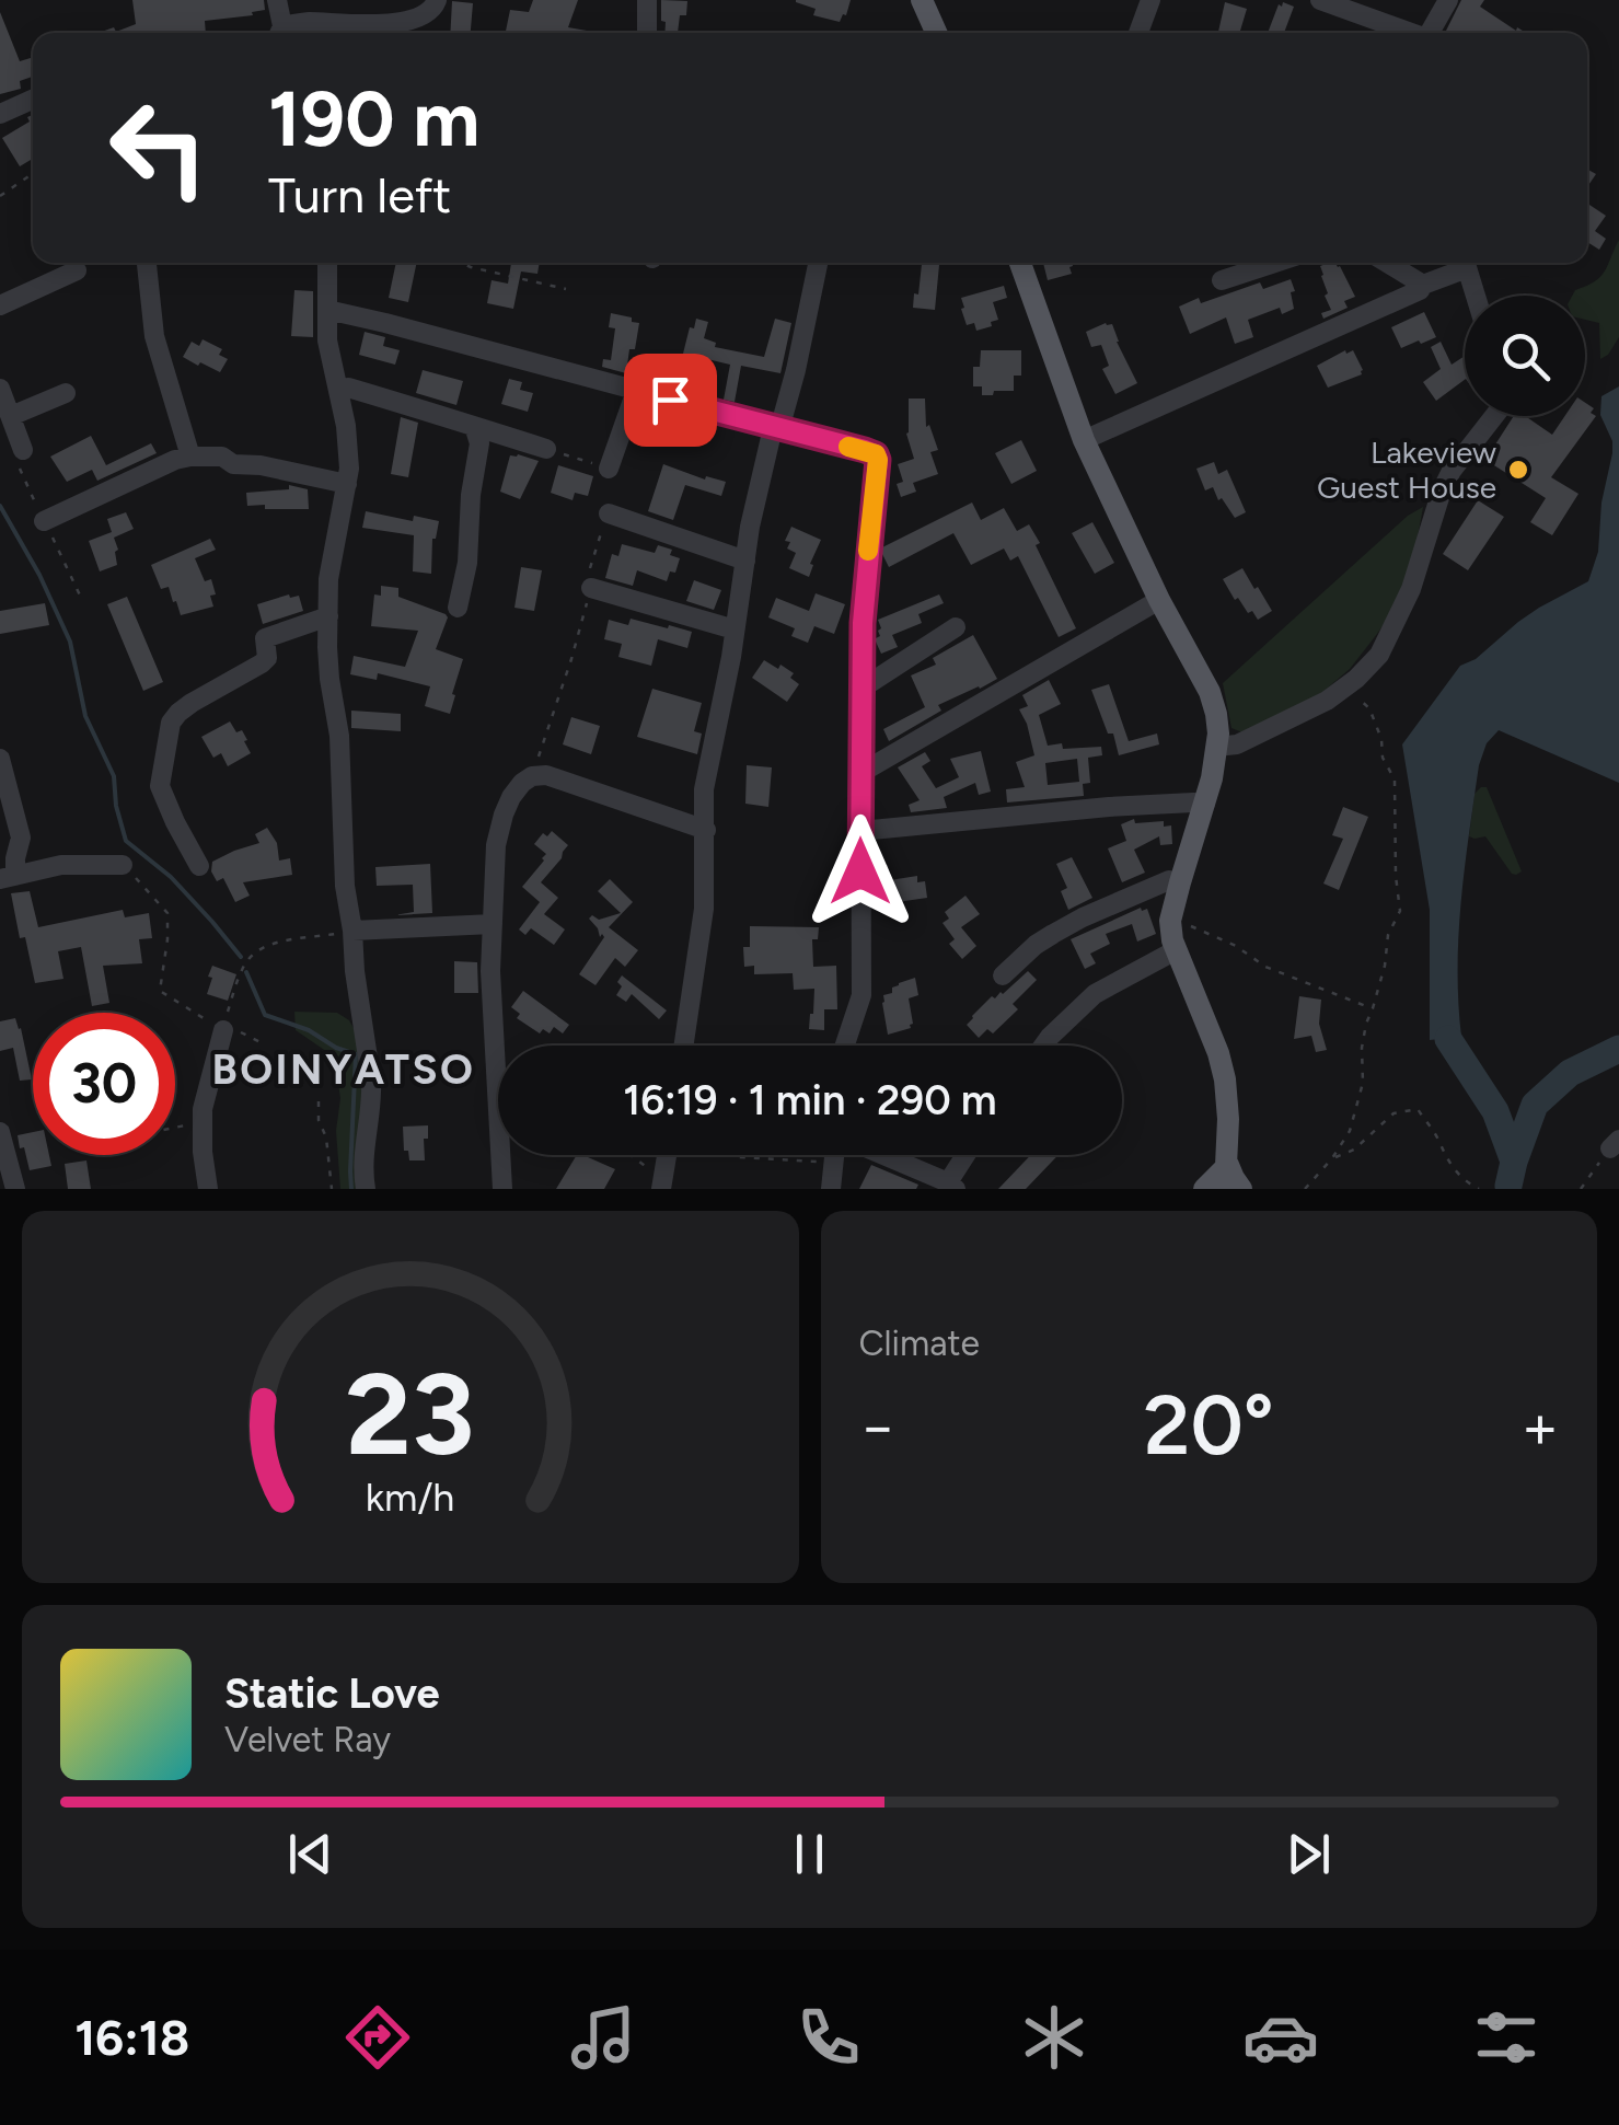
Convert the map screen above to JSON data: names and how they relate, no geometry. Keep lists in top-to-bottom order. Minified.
{"districts":["BOINYATSO"],"places":["Lakeview Guest House"],"page":{"turn":["190 m","Turn left"],"limit":"30","trip":"16:19 · 1 min · 290 m","tile":"Climate","heat":["−","20°","+"],"song":["Static Love","Velvet Ray"],"tabs":"16:18","gauge":["23","km/h"]}}
